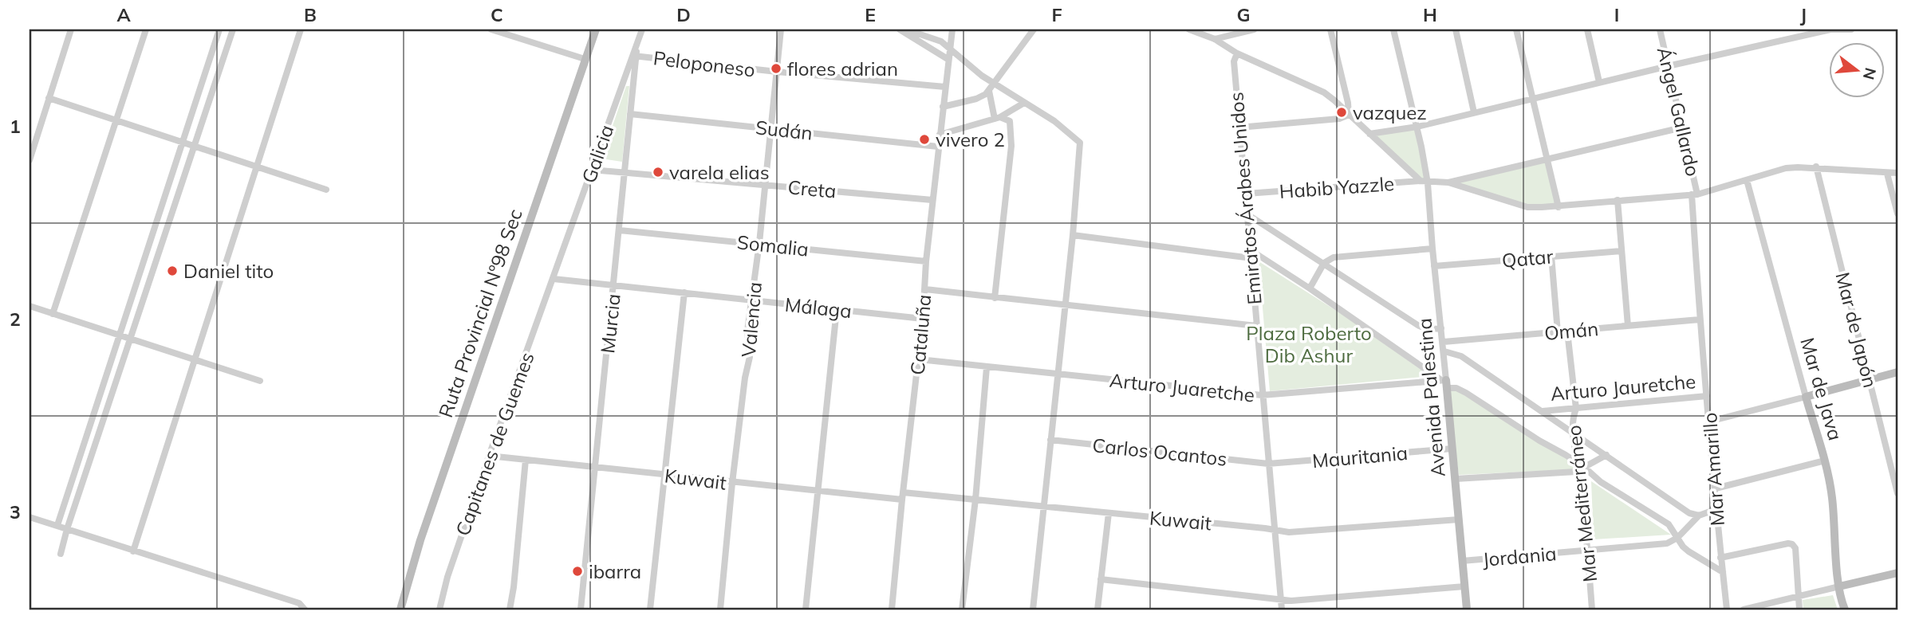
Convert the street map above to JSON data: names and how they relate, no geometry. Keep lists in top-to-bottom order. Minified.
{"streets":{"street":["Peloponeso","Ángel Gallardo","Sudán","Galicia","Habib Yazzle","Creta","Emiratos Árabes Unidos","Somalia","Qatar","Málaga","Ruta Provincial Nº98 Sec","Valencia","Murcia","Mar de Japón","Omán","Cataluña","Arturo Juaretche","Arturo Jauretche","Mar de Java","Avenida Palestina","Capitanes de Guemes","Carlos Ocantos","Mauritania","Mar Amarillo","Kuwait","Mar Mediterráneo","Jordania"]},"crossings":[["Peloponeso","Galicia"],["Peloponeso","Valencia"],["Peloponeso","Murcia"],["Peloponeso","Cataluña"],["Ángel Gallardo","Mar Amarillo"],["Sudán","Valencia"],["Sudán","Murcia"],["Sudán","Cataluña"],["Galicia","Creta"],["Galicia","Málaga"],["Galicia","Murcia"],["Galicia","Capitanes de Guemes"],["Habib Yazzle","Emiratos Árabes Unidos"],["Habib Yazzle","Avenida Palestina"],["Creta","Valencia"],["Creta","Murcia"],["Creta","Cataluña"],["Emiratos Árabes Unidos","Arturo Juaretche"],["Emiratos Árabes Unidos","Carlos Ocantos"],["Emiratos Árabes Unidos","Mauritania"],["Emiratos Árabes Unidos","Kuwait"],["Emiratos Árabes Unidos","Jordania"],["Somalia","Valencia"],["Somalia","Murcia"],["Somalia","Cataluña"],["Qatar","Avenida Palestina"],["Málaga","Valencia"],["Málaga","Murcia"],["Málaga","Cataluña"],["Málaga","Capitanes de Guemes"],["Valencia","Kuwait"],["Murcia","Kuwait"],["Omán","Avenida Palestina"],["Omán","Mar Amarillo"],["Omán","Mar Mediterráneo"],["Cataluña","Arturo Juaretche"],["Cataluña","Kuwait"],["Arturo Juaretche","Avenida Palestina"],["Arturo Jauretche","Mar Amarillo"],["Arturo Jauretche","Mar Mediterráneo"],["Avenida Palestina","Mauritania"],["Avenida Palestina","Kuwait"],["Avenida Palestina","Jordania"],["Capitanes de Guemes","Kuwait"],["Carlos Ocantos","Mauritania"],["Mar Mediterráneo","Jordania"]],"parks":["Plaza Roberto Dib Ashur"],"places":["flores adrian","vazquez","vivero 2","varela elias","Daniel tito","ibarra"],"north":"right","grid":{"columns":["A","B","C","D","E","F","G","H","I","J"],"rows":["1","2","3"]}}
